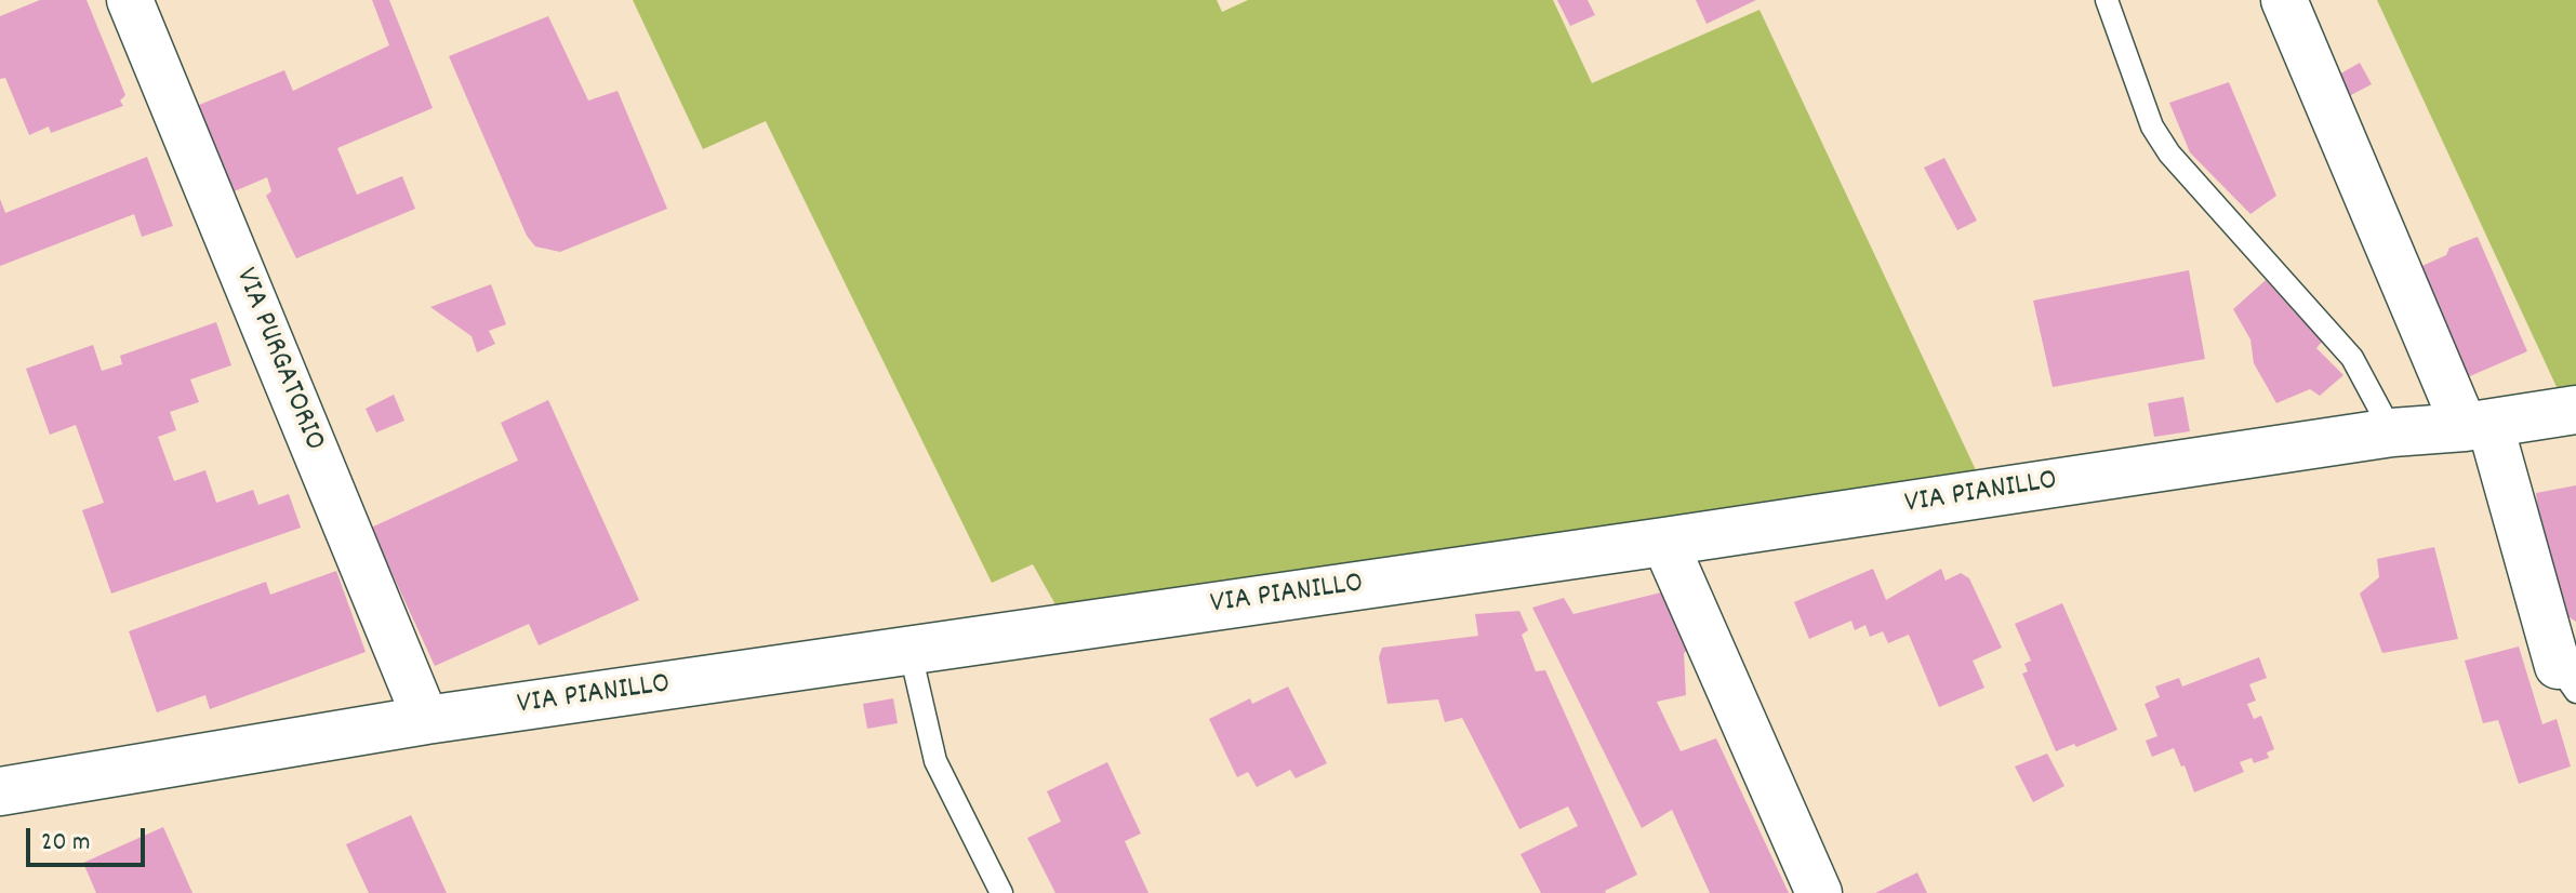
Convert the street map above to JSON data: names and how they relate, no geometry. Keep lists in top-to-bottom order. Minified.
{"streets":{"street":["VIA PURGATORIO","VIA PIANILLO"]},"crossings":[["VIA PURGATORIO","VIA PIANILLO"]],"scale_bar":"20 m"}
